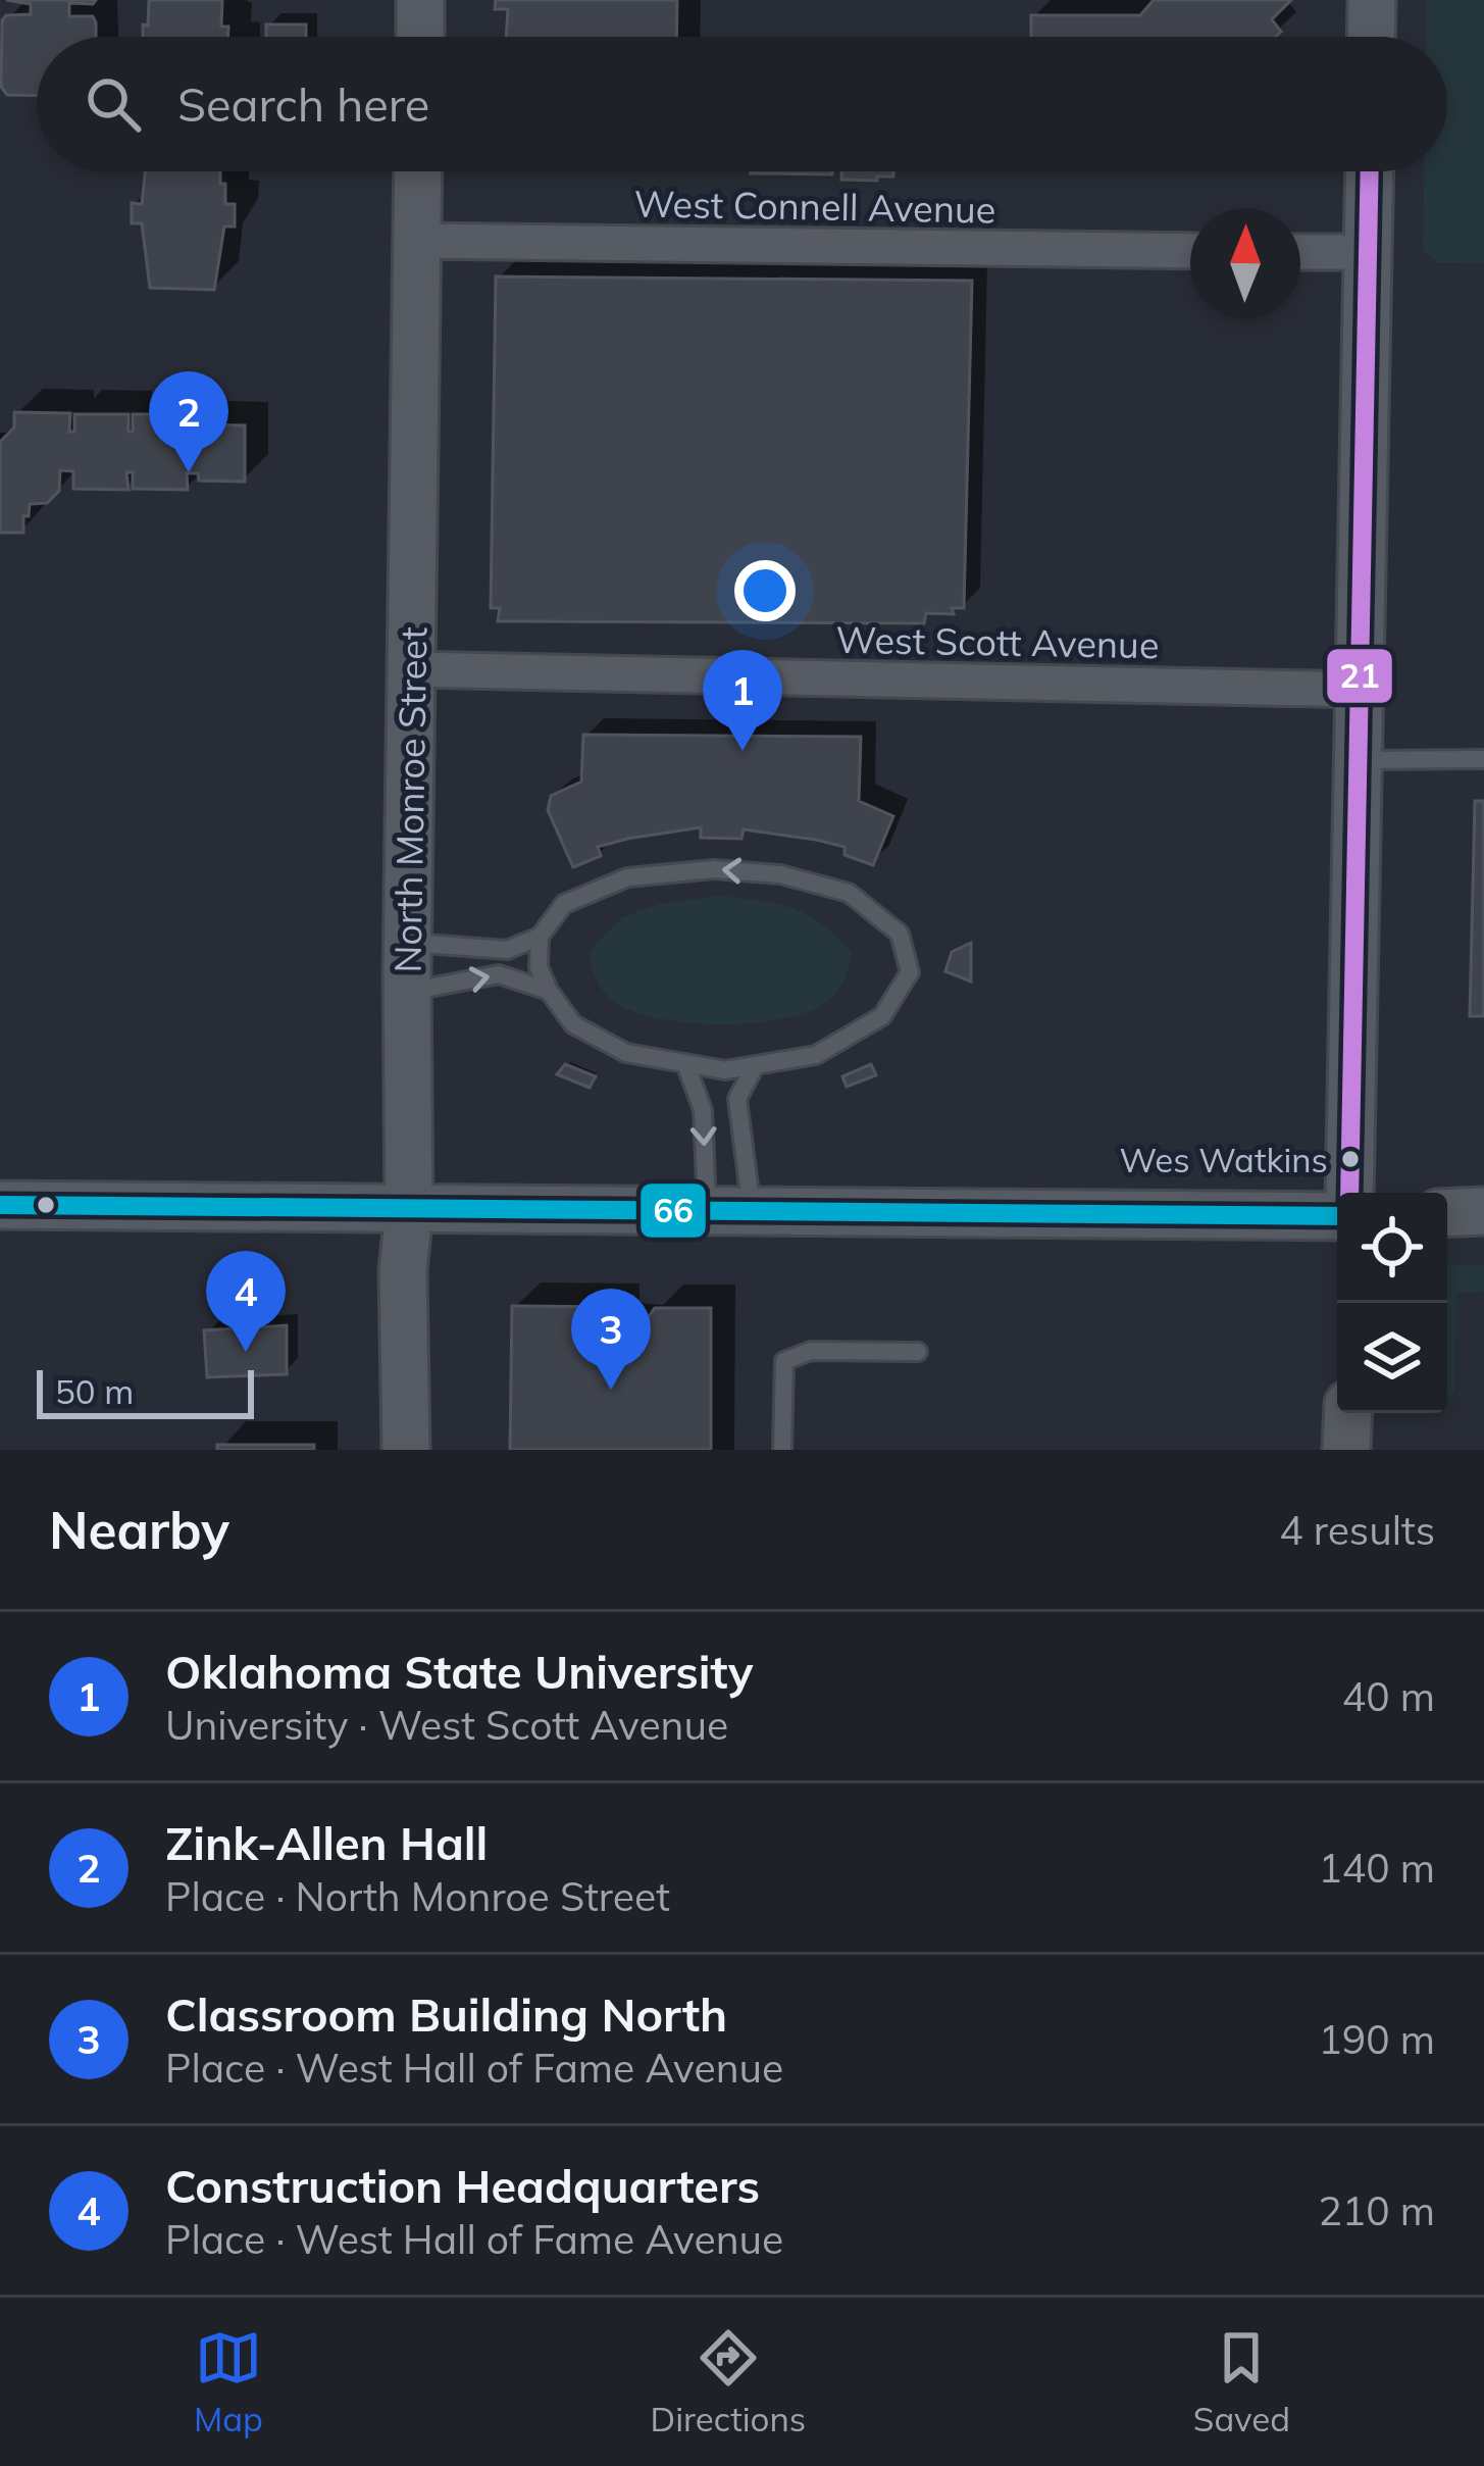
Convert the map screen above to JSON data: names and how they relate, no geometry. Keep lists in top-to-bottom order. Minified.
{"streets":{"main road":["North Monroe Street"],"street":["West Connell Avenue","West Scott Avenue"]},"crossings":[["West Connell Avenue","North Monroe Street"],["West Scott Avenue","North Monroe Street"]],"places":["Wes Watkins"],"lines":["transit line 21","transit line 66"],"scale_bar":"50 m","north":"top","page":{"search":"Search here","pins":["2","1","4","3"],"scale":"50 m","heading":["Nearby","4 results"],"list":[{"mark":"1","name":"Oklahoma State University","note":"University · West Scott Avenue","value":"40 m"},{"mark":"2","name":"Zink-Allen Hall","note":"Place · North Monroe Street","value":"140 m"},{"mark":"3","name":"Classroom Building North","note":"Place · West Hall of Fame Avenue","value":"190 m"},{"mark":"4","name":"Construction Headquarters","note":"Place · West Hall of Fame Avenue","value":"210 m"}],"nav":["Map","Directions","Saved"]}}
